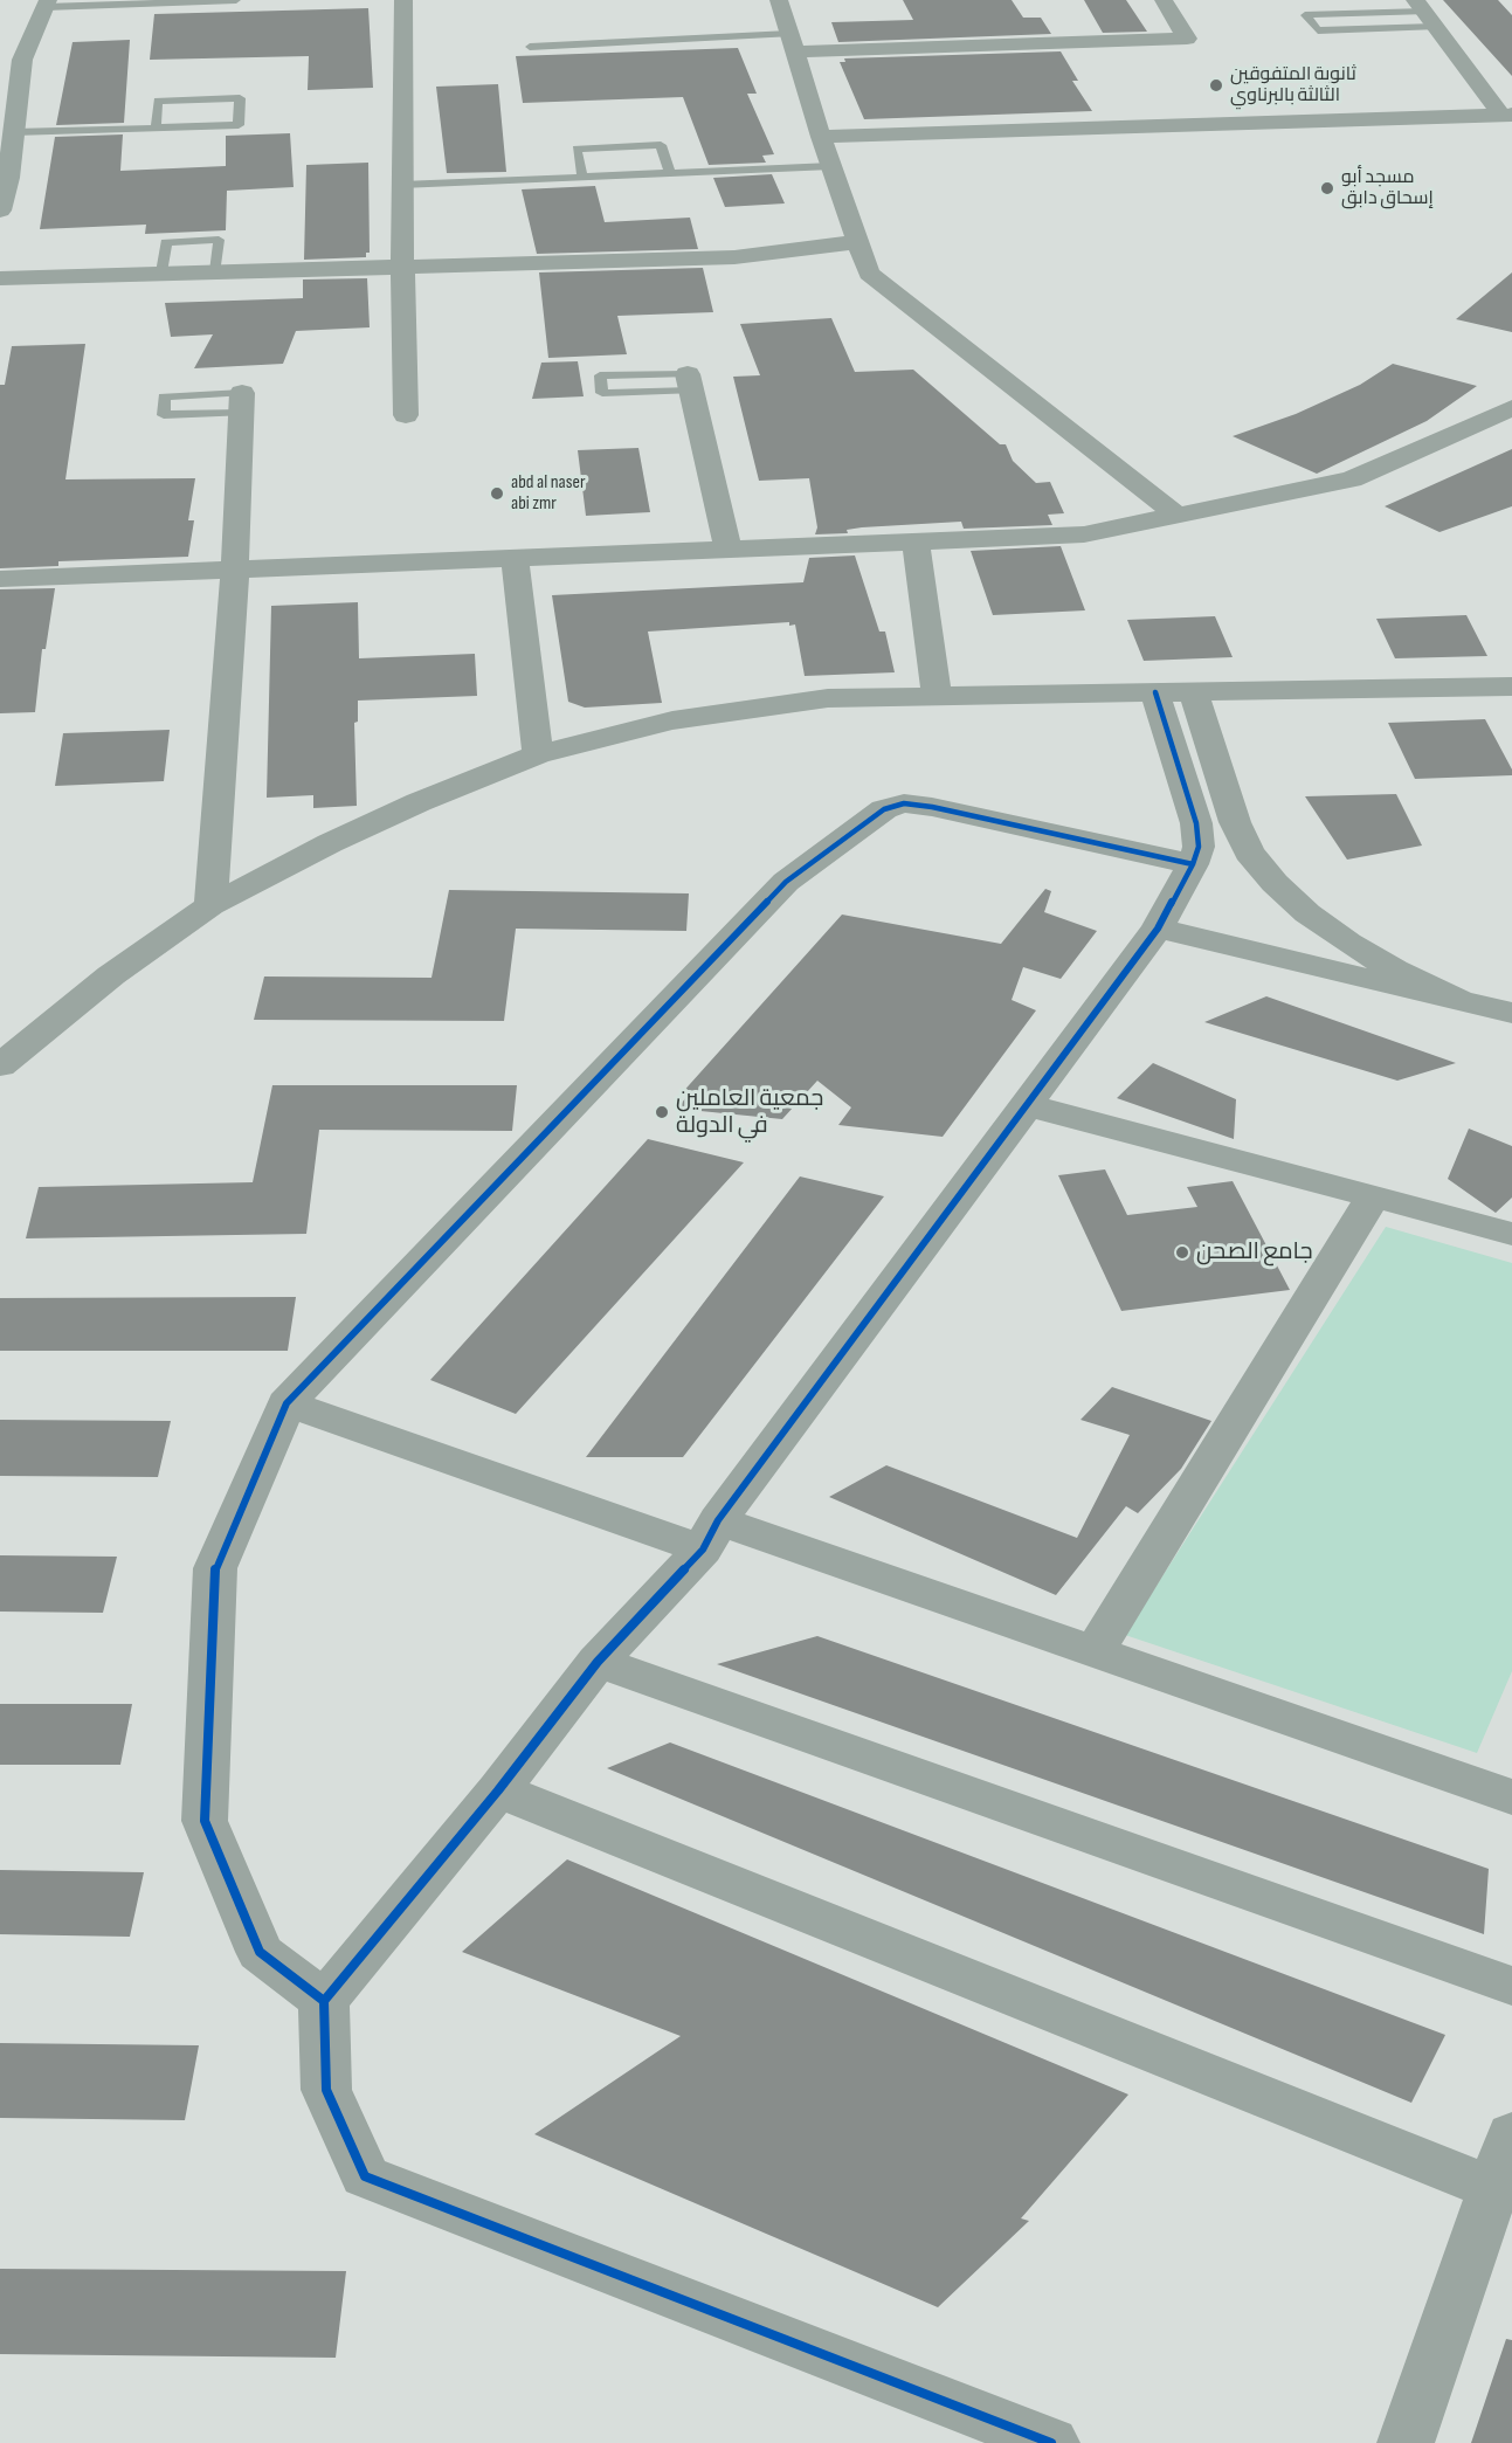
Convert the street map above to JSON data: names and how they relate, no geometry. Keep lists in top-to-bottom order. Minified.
{"places":["ثانوية المتفوقين الثالثة بالبرناوي","مسجد أبو إسحاق دابق","abd al naser abi zmr","جمعية العاملين في الدولة","جامع الصحن"]}
